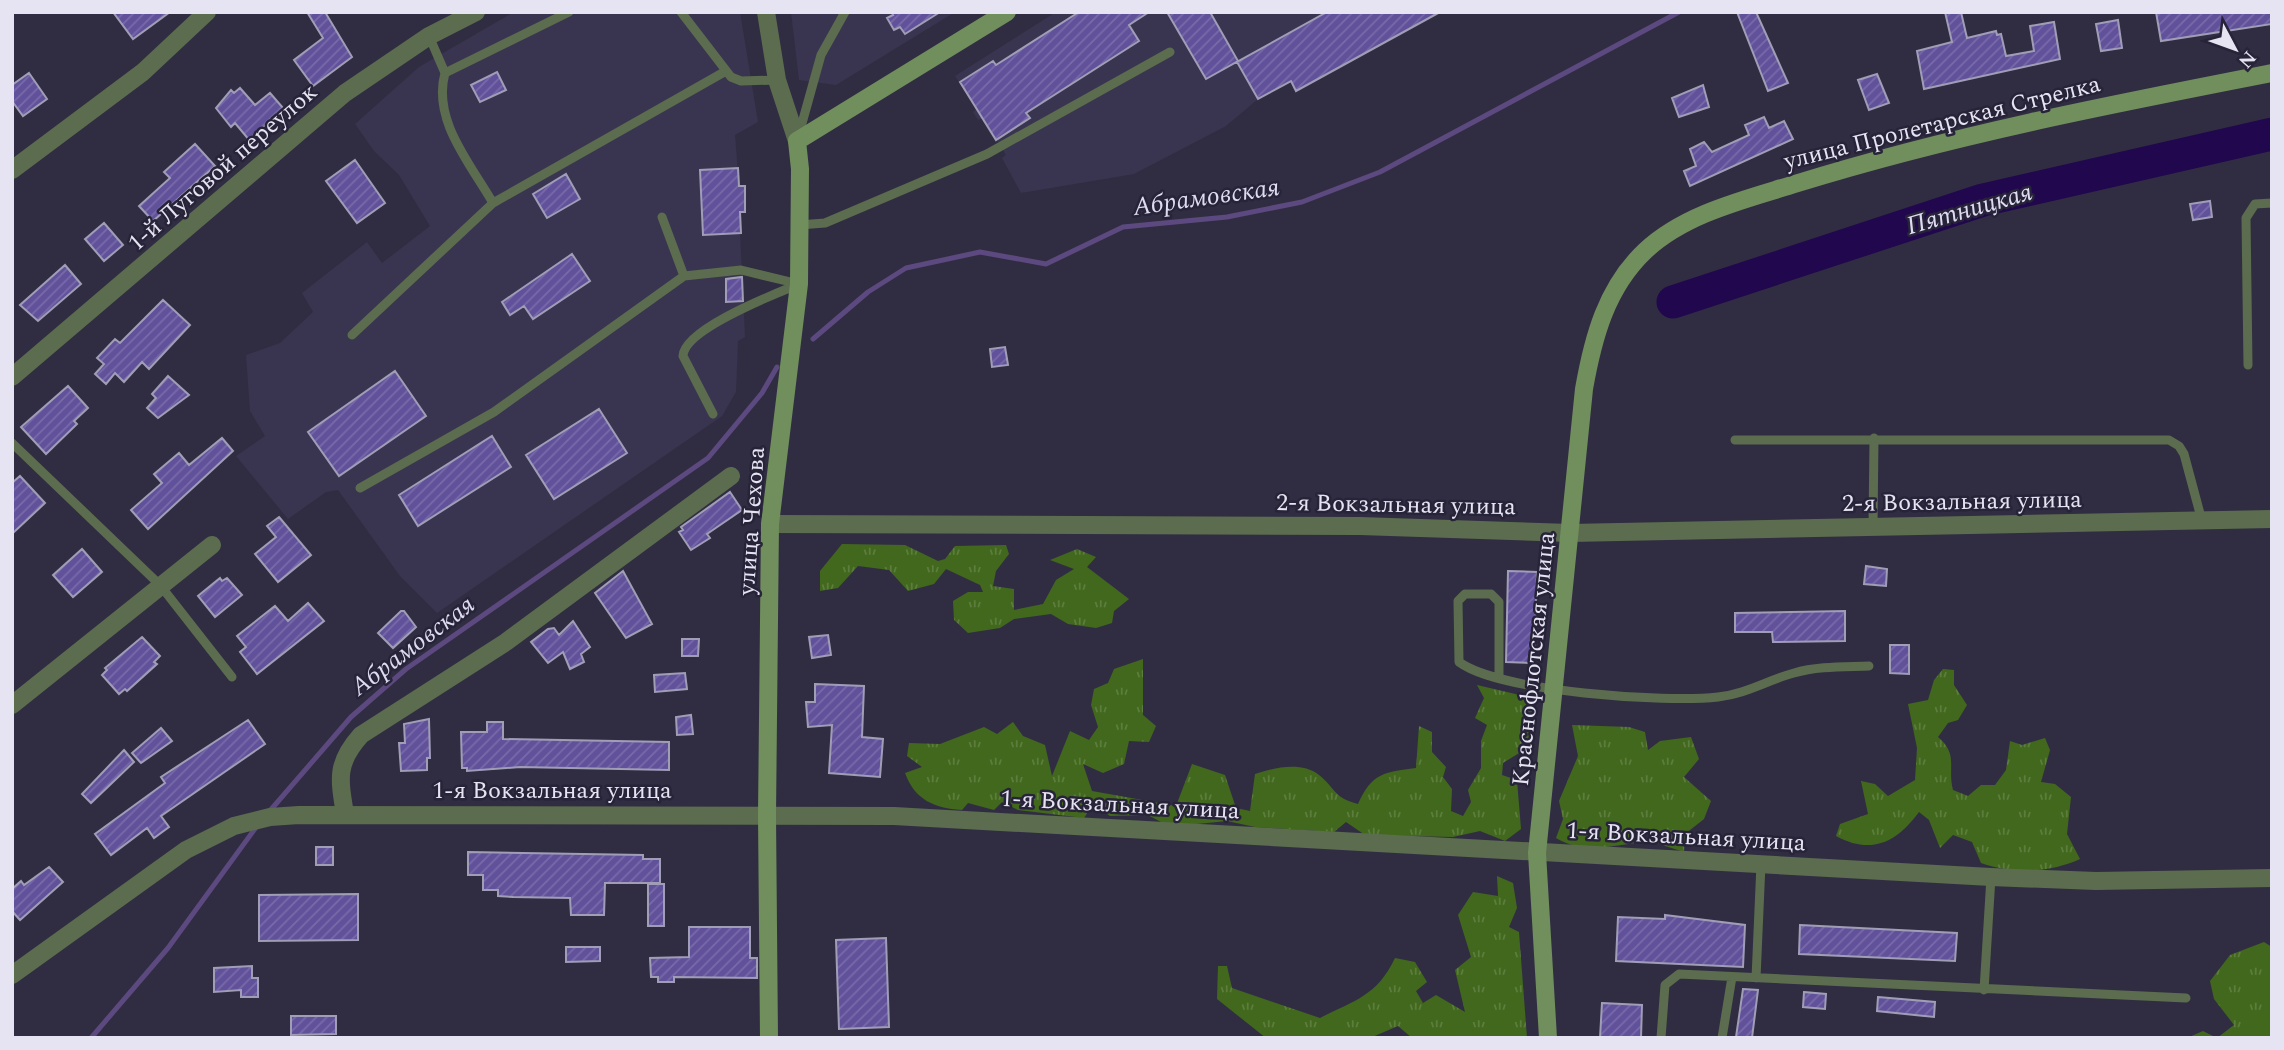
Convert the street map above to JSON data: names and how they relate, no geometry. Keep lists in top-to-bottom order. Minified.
{"streets":{"street":["улица Пролетарская Стрелка","1-й Луговой переулок","2-я Вокзальная улица","улица Чехова","Краснофлотская улица","1-я Вокзальная улица"]},"crossings":[["улица Пролетарская Стрелка","Краснофлотская улица"],["2-я Вокзальная улица","улица Чехова"],["2-я Вокзальная улица","Краснофлотская улица"],["улица Чехова","1-я Вокзальная улица"],["Краснофлотская улица","1-я Вокзальная улица"]],"water":["Абрамовская","Пятницкая"],"north":"bottom right"}
